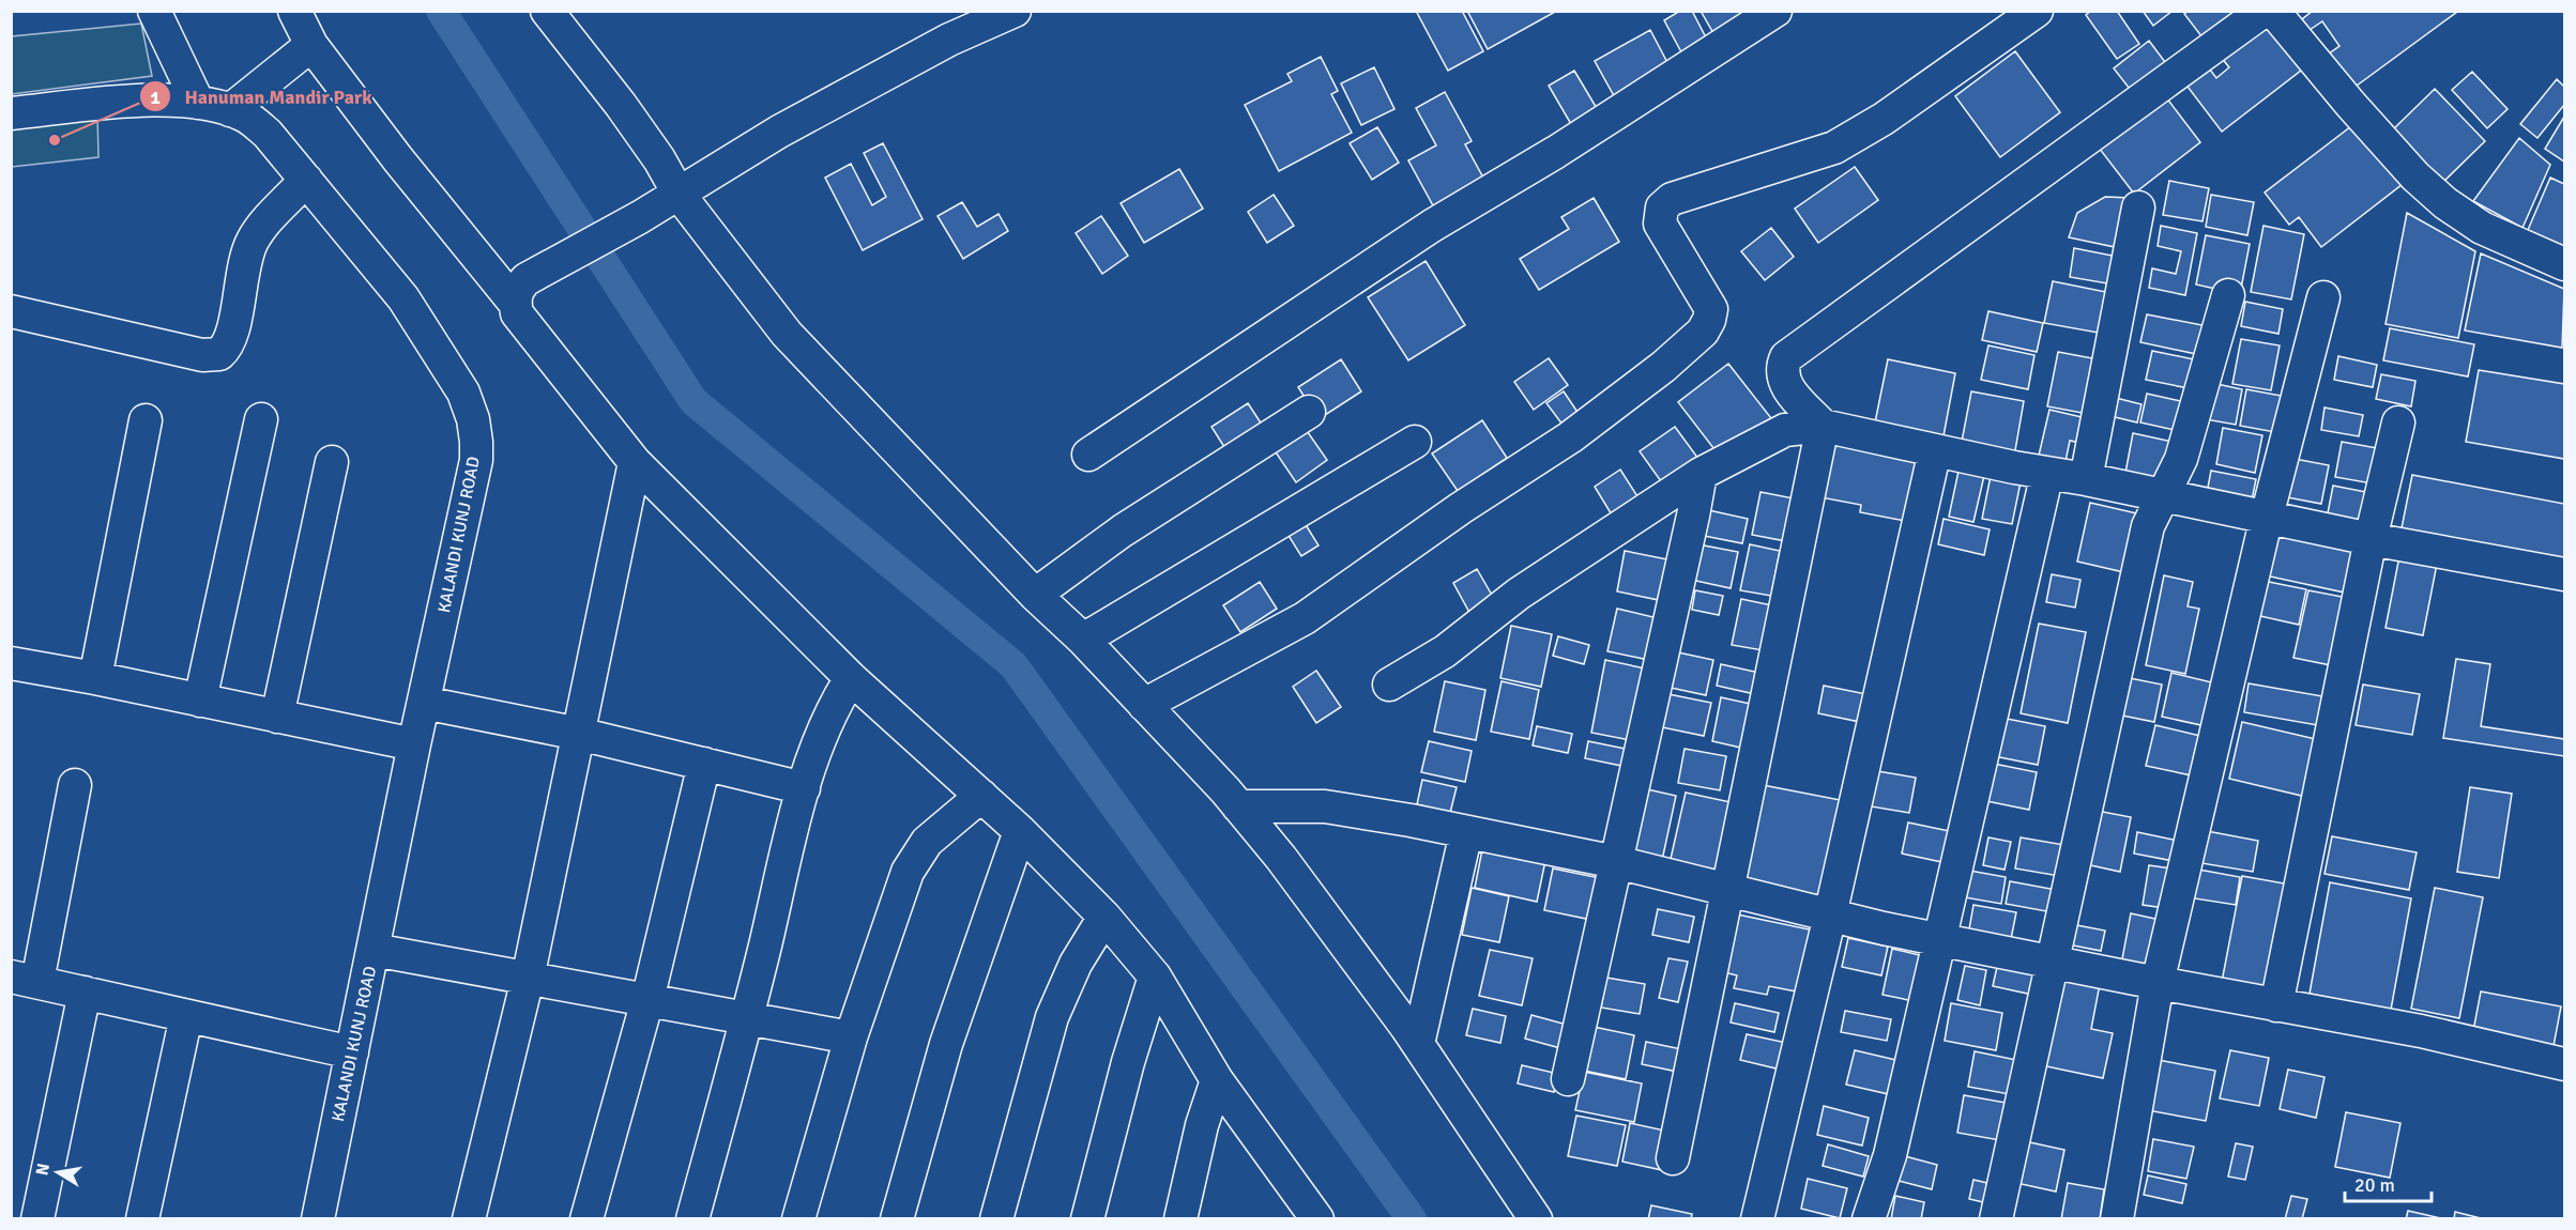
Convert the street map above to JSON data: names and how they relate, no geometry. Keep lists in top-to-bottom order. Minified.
{"streets":{"street":["KALANDI KUNJ ROAD"]},"places":["Hanuman Mandir Park"],"scale_bar":"20 m","north":"left"}
